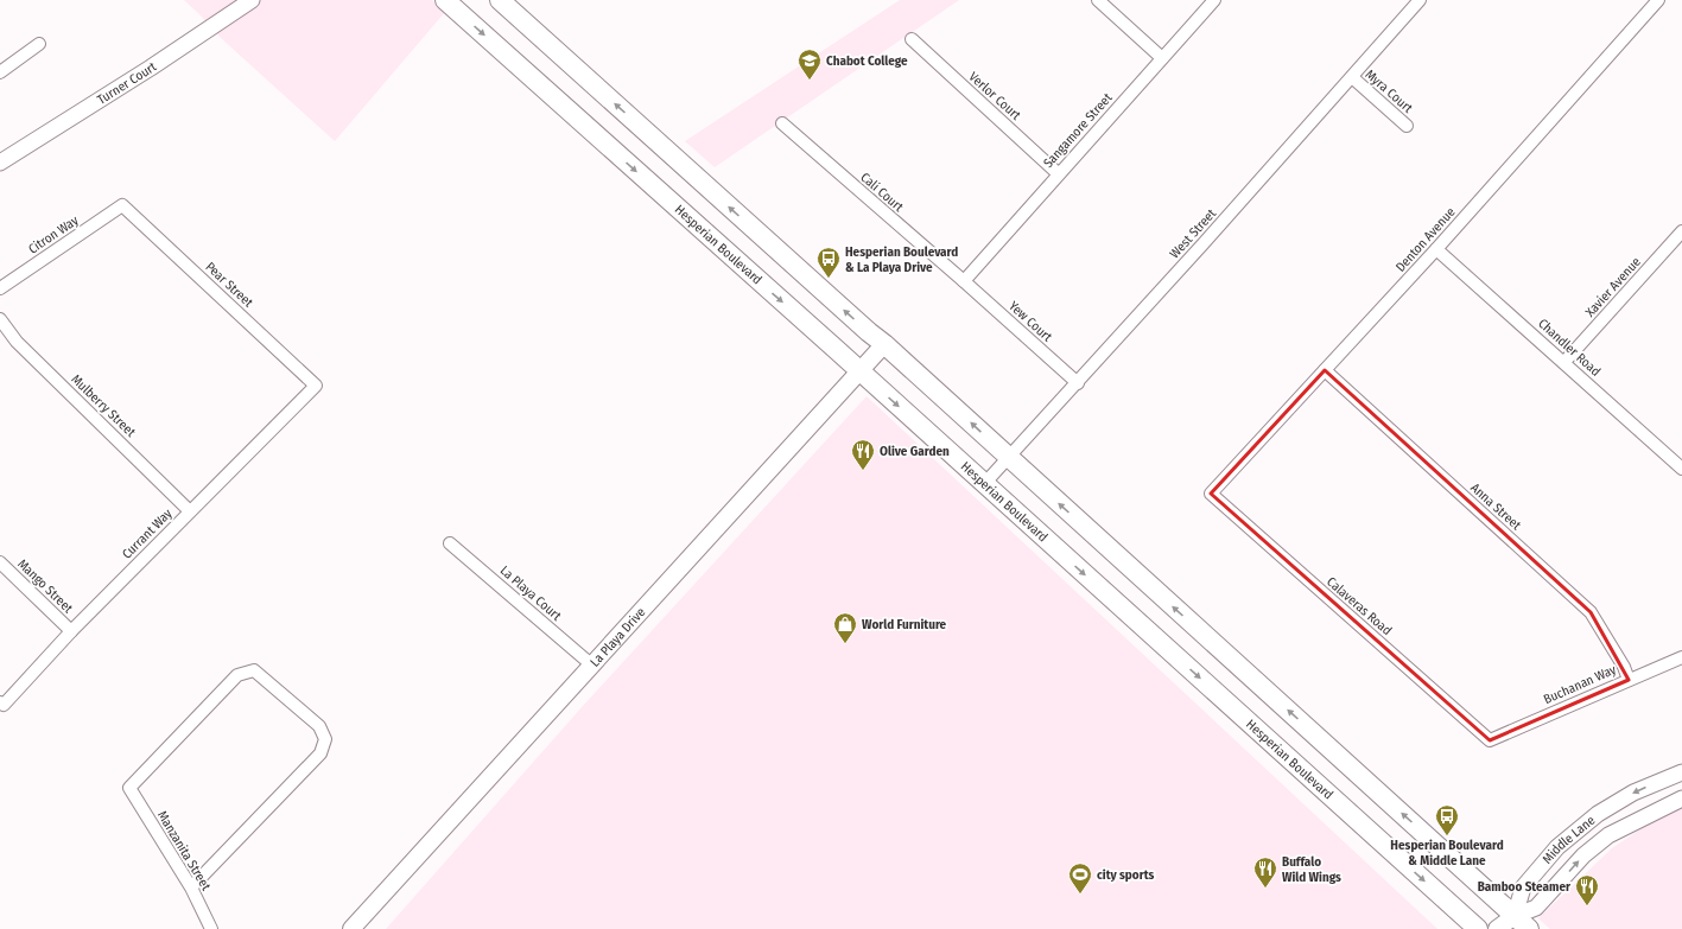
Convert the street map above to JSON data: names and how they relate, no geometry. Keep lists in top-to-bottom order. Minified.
{"streets":{"main road":["Hesperian Boulevard","La Playa Drive"],"street":["Turner Court","Myra Court","Verlor Court","Sangamore Street","Cali Court","West Street","Citron Way","Denton Avenue","Pear Street","Xavier Avenue","Yew Court","Chandler Road","Mulberry Street","Anna Street","Currant Way","Mango Street","La Playa Court","Calaveras Road","Buchanan Way","Middle Lane","Manzanita Street"]},"crossings":[["Myra Court","West Street"],["Verlor Court","Sangamore Street"],["Sangamore Street","Cali Court"],["Sangamore Street","Yew Court"],["Cali Court","Yew Court"],["West Street","Hesperian Boulevard"],["West Street","Yew Court"],["Citron Way","Pear Street"],["Denton Avenue","Chandler Road"],["Denton Avenue","Anna Street"],["Denton Avenue","Calaveras Road"],["Hesperian Boulevard","La Playa Drive"],["Pear Street","Currant Way"],["Xavier Avenue","Chandler Road"],["Mulberry Street","Currant Way"],["Anna Street","Buchanan Way"],["Currant Way","Mango Street"],["La Playa Court","La Playa Drive"],["Calaveras Road","Buchanan Way"]],"places":{"school or university":["Chabot College"],"bus stop":["Hesperian Boulevard & La Playa Drive","Hesperian Boulevard & Middle Lane"],"restaurant":["Olive Garden","Buffalo Wild Wings","Bamboo Steamer"],"shop":["World Furniture"],"sports":["city sports"]}}
